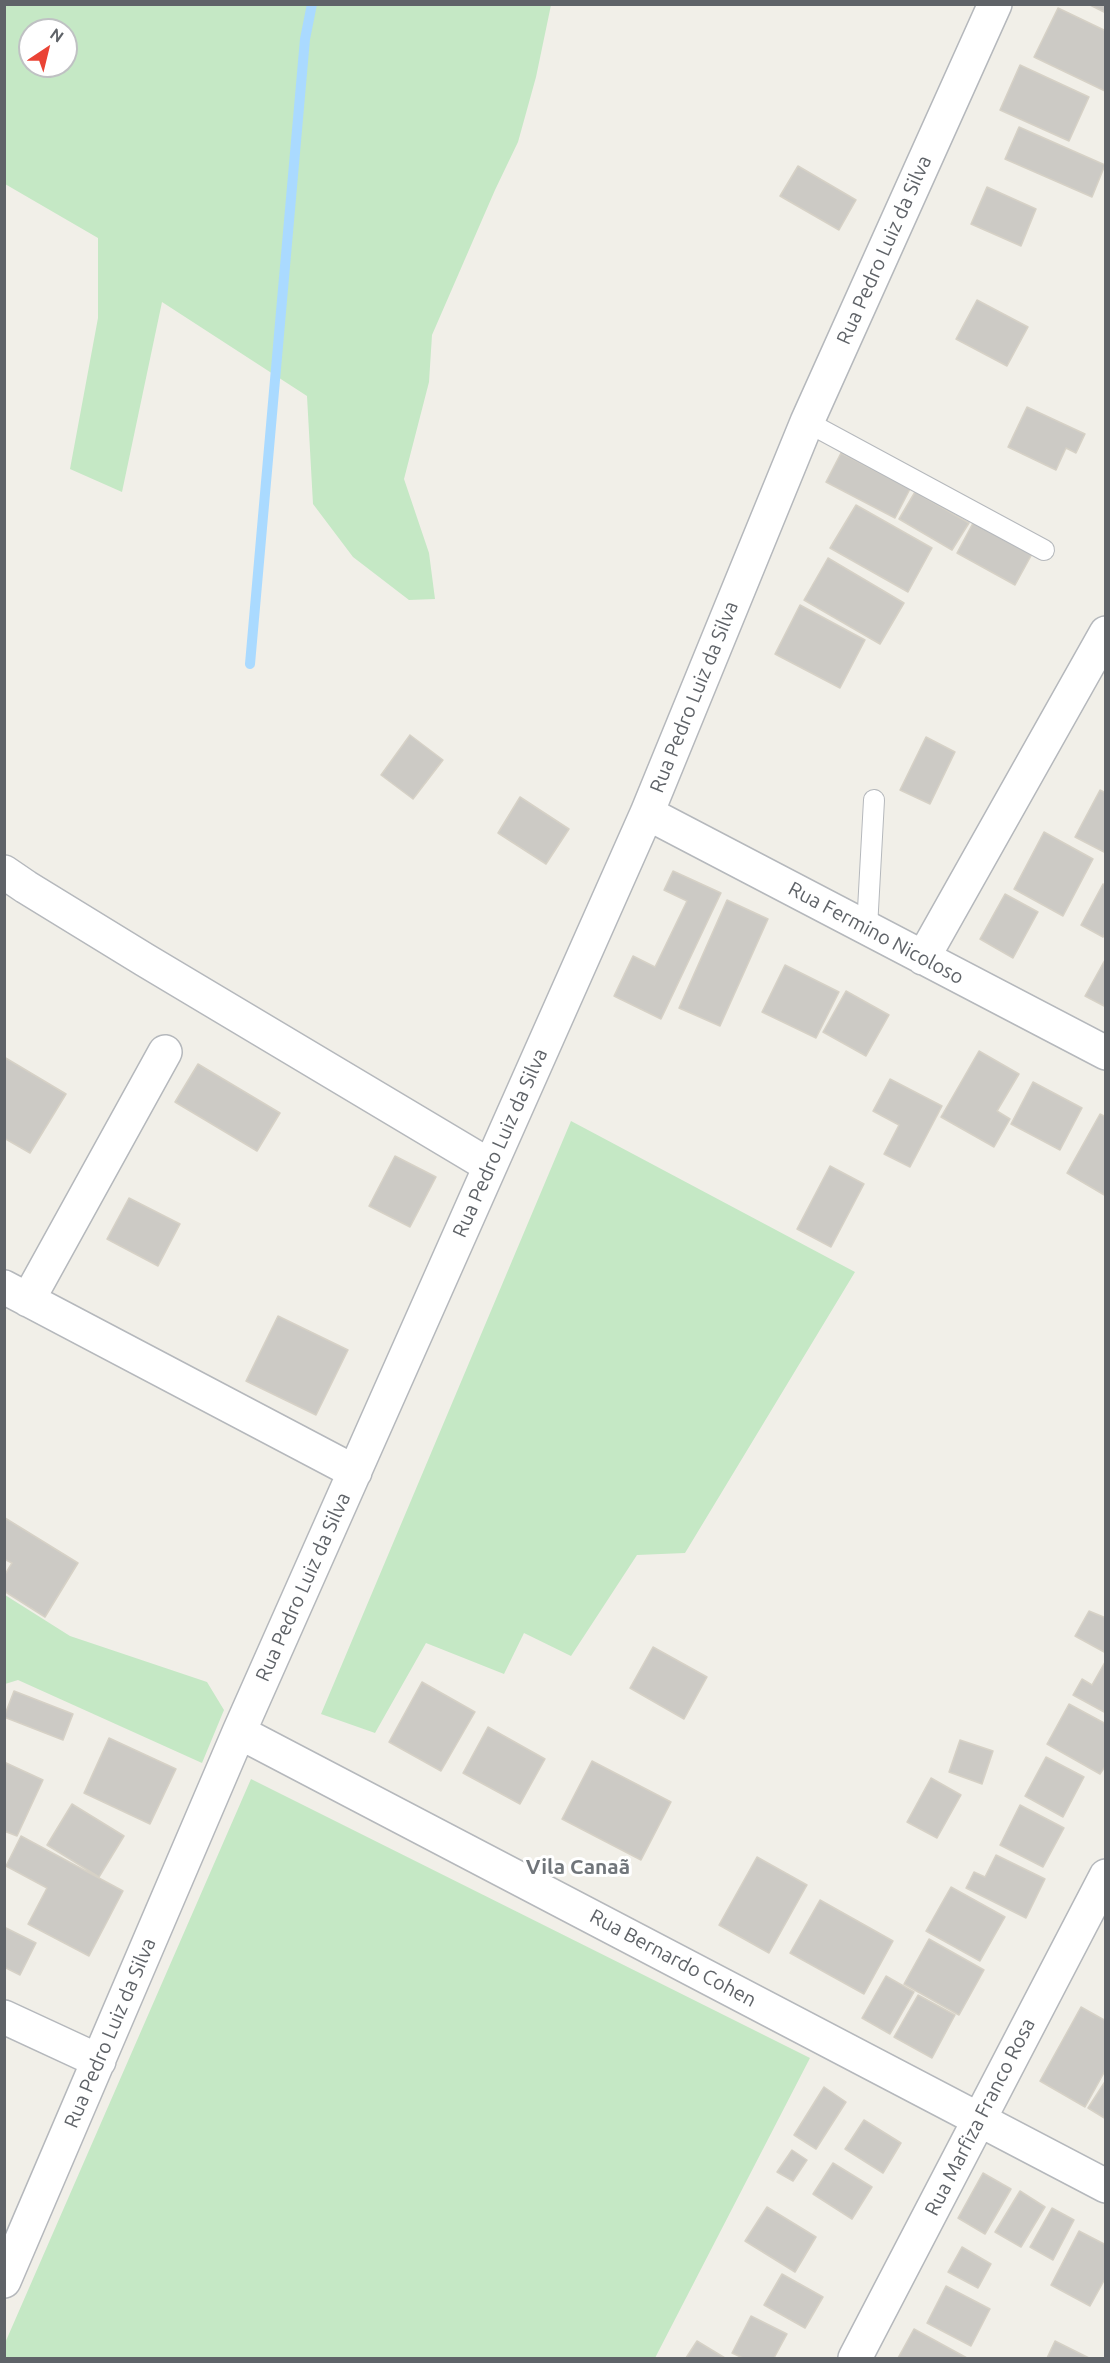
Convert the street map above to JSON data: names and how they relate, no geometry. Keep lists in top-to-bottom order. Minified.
{"streets":{"street":["Rua Pedro Luiz da Silva","Rua Fermino Nicoloso","Rua Bernardo Cohen","Rua Marfiza Franco Rosa"]},"crossings":[["Rua Pedro Luiz da Silva","Rua Fermino Nicoloso"],["Rua Pedro Luiz da Silva","Rua Bernardo Cohen"],["Rua Bernardo Cohen","Rua Marfiza Franco Rosa"]],"districts":["Vila Canaã"],"north":"top right"}
